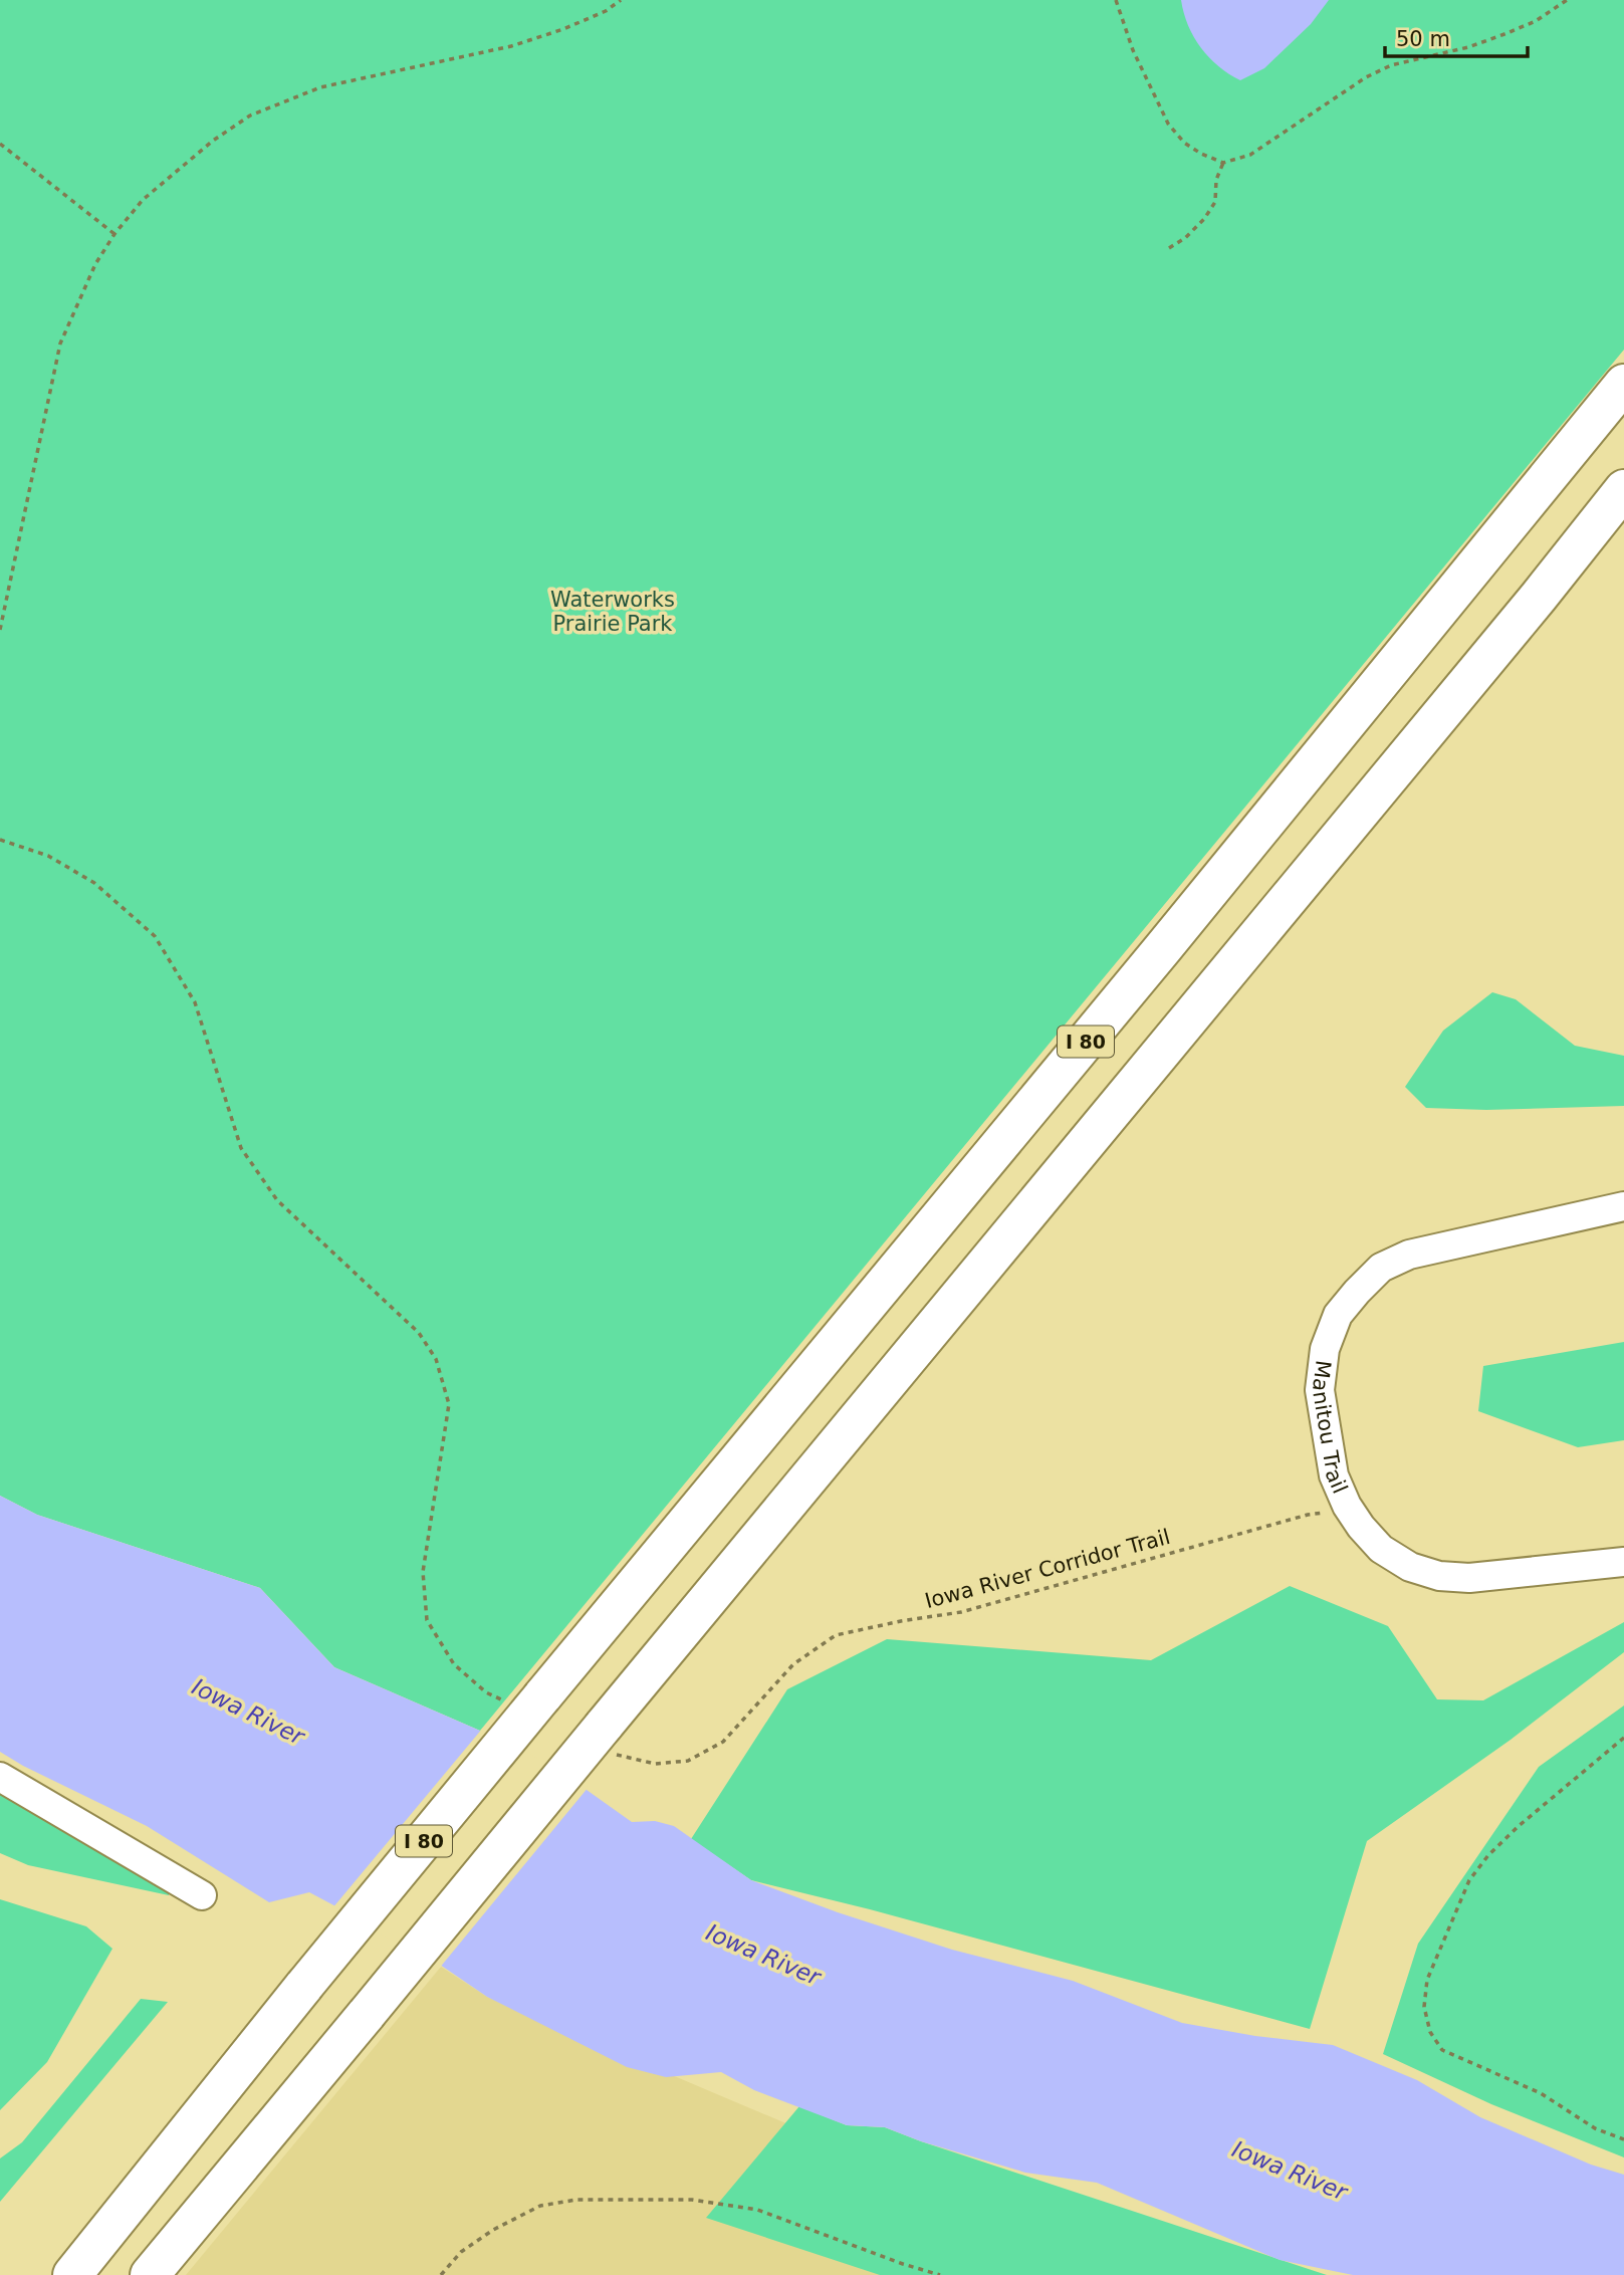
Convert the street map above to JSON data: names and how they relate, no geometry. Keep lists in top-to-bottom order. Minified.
{"streets":{"highway":["I 80"],"street":["Manitou Trail"],"path":["Iowa River Corridor Trail"]},"crossings":[["Manitou Trail","Iowa River Corridor Trail"]],"water":["Iowa River"],"parks":["Waterworks Prairie Park"],"scale_bar":"50 m"}
